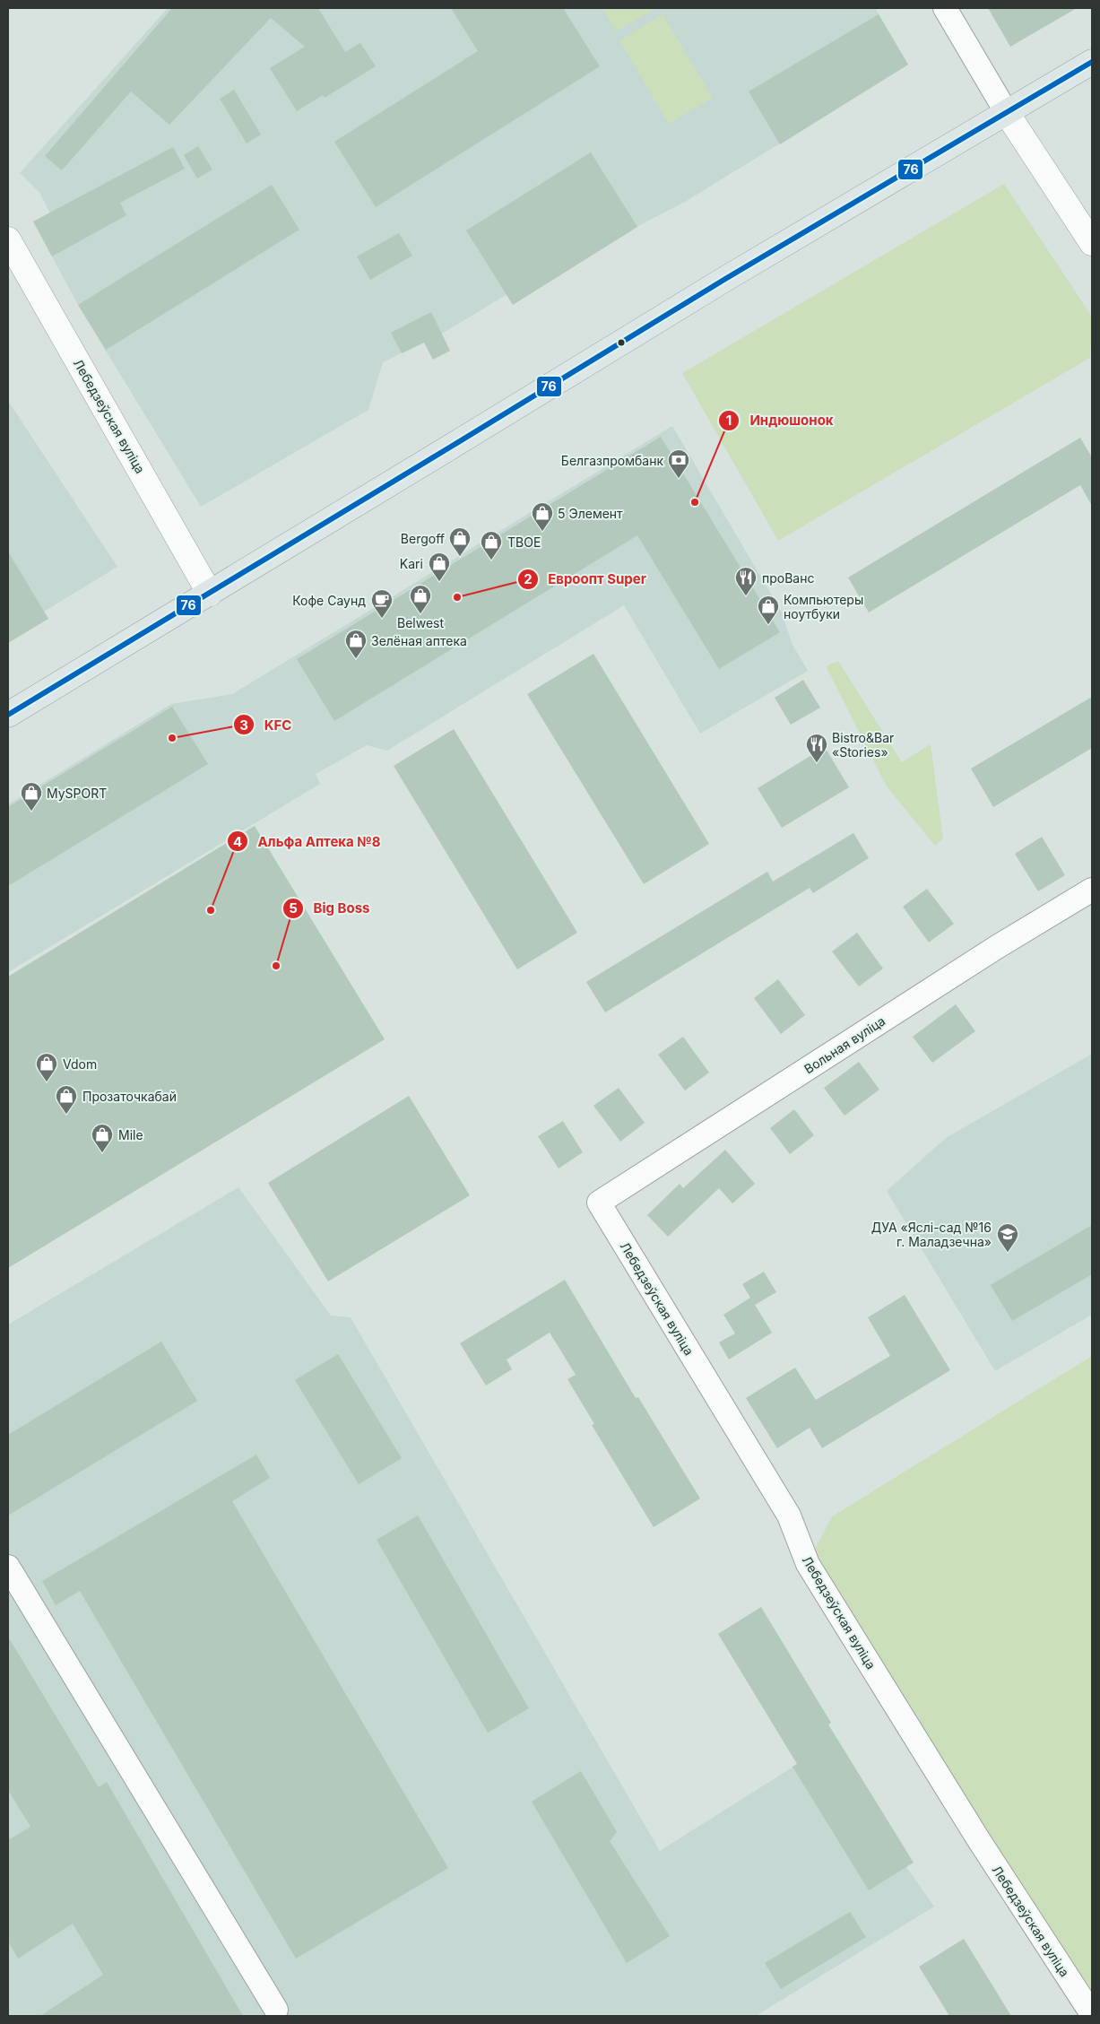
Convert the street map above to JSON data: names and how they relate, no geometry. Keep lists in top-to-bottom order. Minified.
{"streets":{"main road":["Лебедзеўская вуліца"],"street":["Вольная вуліца"]},"crossings":[["Лебедзеўская вуліца","Вольная вуліца"]],"places":{"bank":["Белгазпромбанк"],"other":["Индюшонок","Евроопт Super","KFC","Альфа Аптека №8","Big Boss"],"shop":["5 Элемент","Bergoff","ТВОЕ","Kari","Belwest","Компьютеры ноутбуки","Зелёная аптека","MySPORT","Vdom","Прозаточкабай","Mile"],"restaurant":["проВанс","Bistro&Bar «Stories»"],"cafe":["Кофе Саунд"],"school or university":["ДУА «Яслі-сад №16 г. Маладзечна»"]},"lines":["transit line 76"]}
